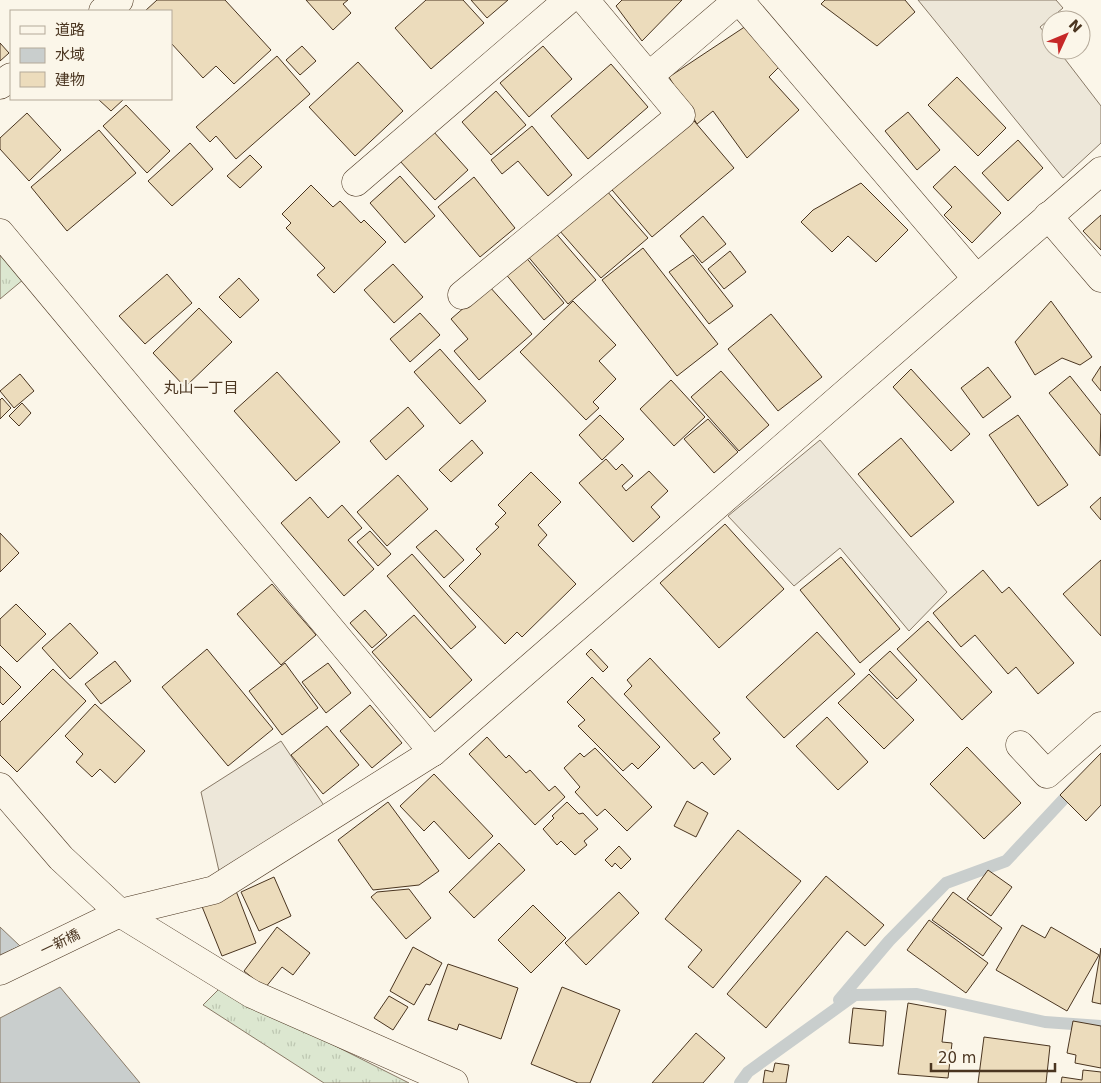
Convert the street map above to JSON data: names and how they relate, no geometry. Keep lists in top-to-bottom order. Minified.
{"streets":{"street":["一新橋"]},"districts":["丸山一丁目"],"legend":["道路","水域","建物"],"scale_bar":"20 m","north":"top right"}
